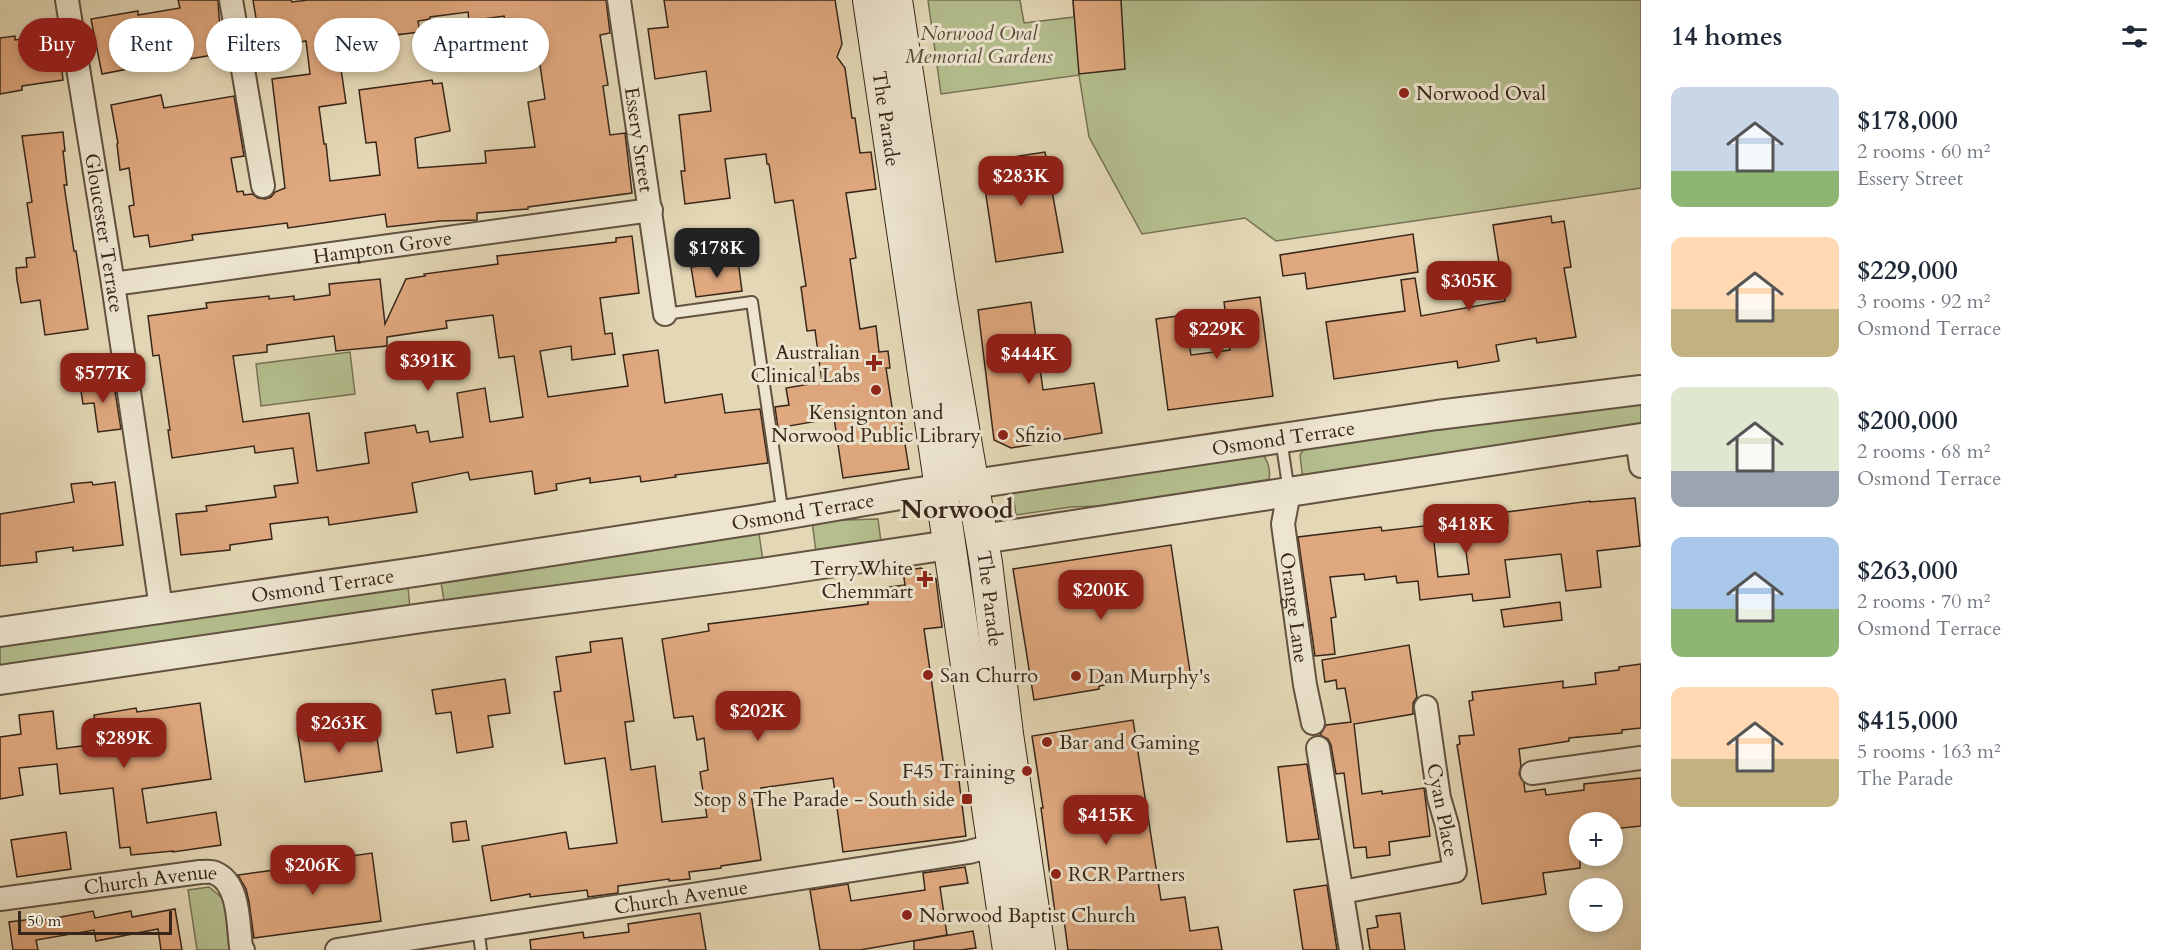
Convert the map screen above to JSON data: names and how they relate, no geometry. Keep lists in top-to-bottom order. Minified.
{"streets":{"main road":["The Parade"],"street":["Essery Street","Gloucester Terrace","Hampton Grove","Osmond Terrace","Orange Lane","Cyan Place","Church Avenue"]},"crossings":[["The Parade","Osmond Terrace"],["The Parade","Church Avenue"],["Essery Street","Hampton Grove"],["Gloucester Terrace","Hampton Grove"],["Gloucester Terrace","Osmond Terrace"]],"districts":["Norwood"],"parks":["Norwood Oval Memorial Gardens"],"places":{"other":["Norwood Oval","Kensignton and Norwood Public Library","Sfizio","San Churro","Dan Murphy's","Bar and Gaming","F45 Training","RCR Partners","Norwood Baptist Church"],"health":["Australian Clinical Labs","TerryWhite Chemmart"],"transit":["Stop 8 The Parade - South side"]},"scale_bar":"50 m","page":{"heading":"14 homes","chip":["Buy","Rent","Filters","New","Apartment"],"list":[{"name":"$178,000","note":"2 rooms · 60 m² · Essery Street"},{"name":"$229,000","note":"3 rooms · 92 m² · Osmond Terrace"},{"name":"$200,000","note":"2 rooms · 68 m² · Osmond Terrace"},{"name":"$263,000","note":"2 rooms · 70 m² · Osmond Terrace"},{"name":"$415,000","note":"5 rooms · 163 m² · The Parade"}],"price":["$283K","$178K","$305K","$229K","$444K","$391K","$577K","$418K","$200K","$202K","$263K","$289K","$415K","$206K"],"map_buttons":["+","−"],"scale":"50 m"}}
